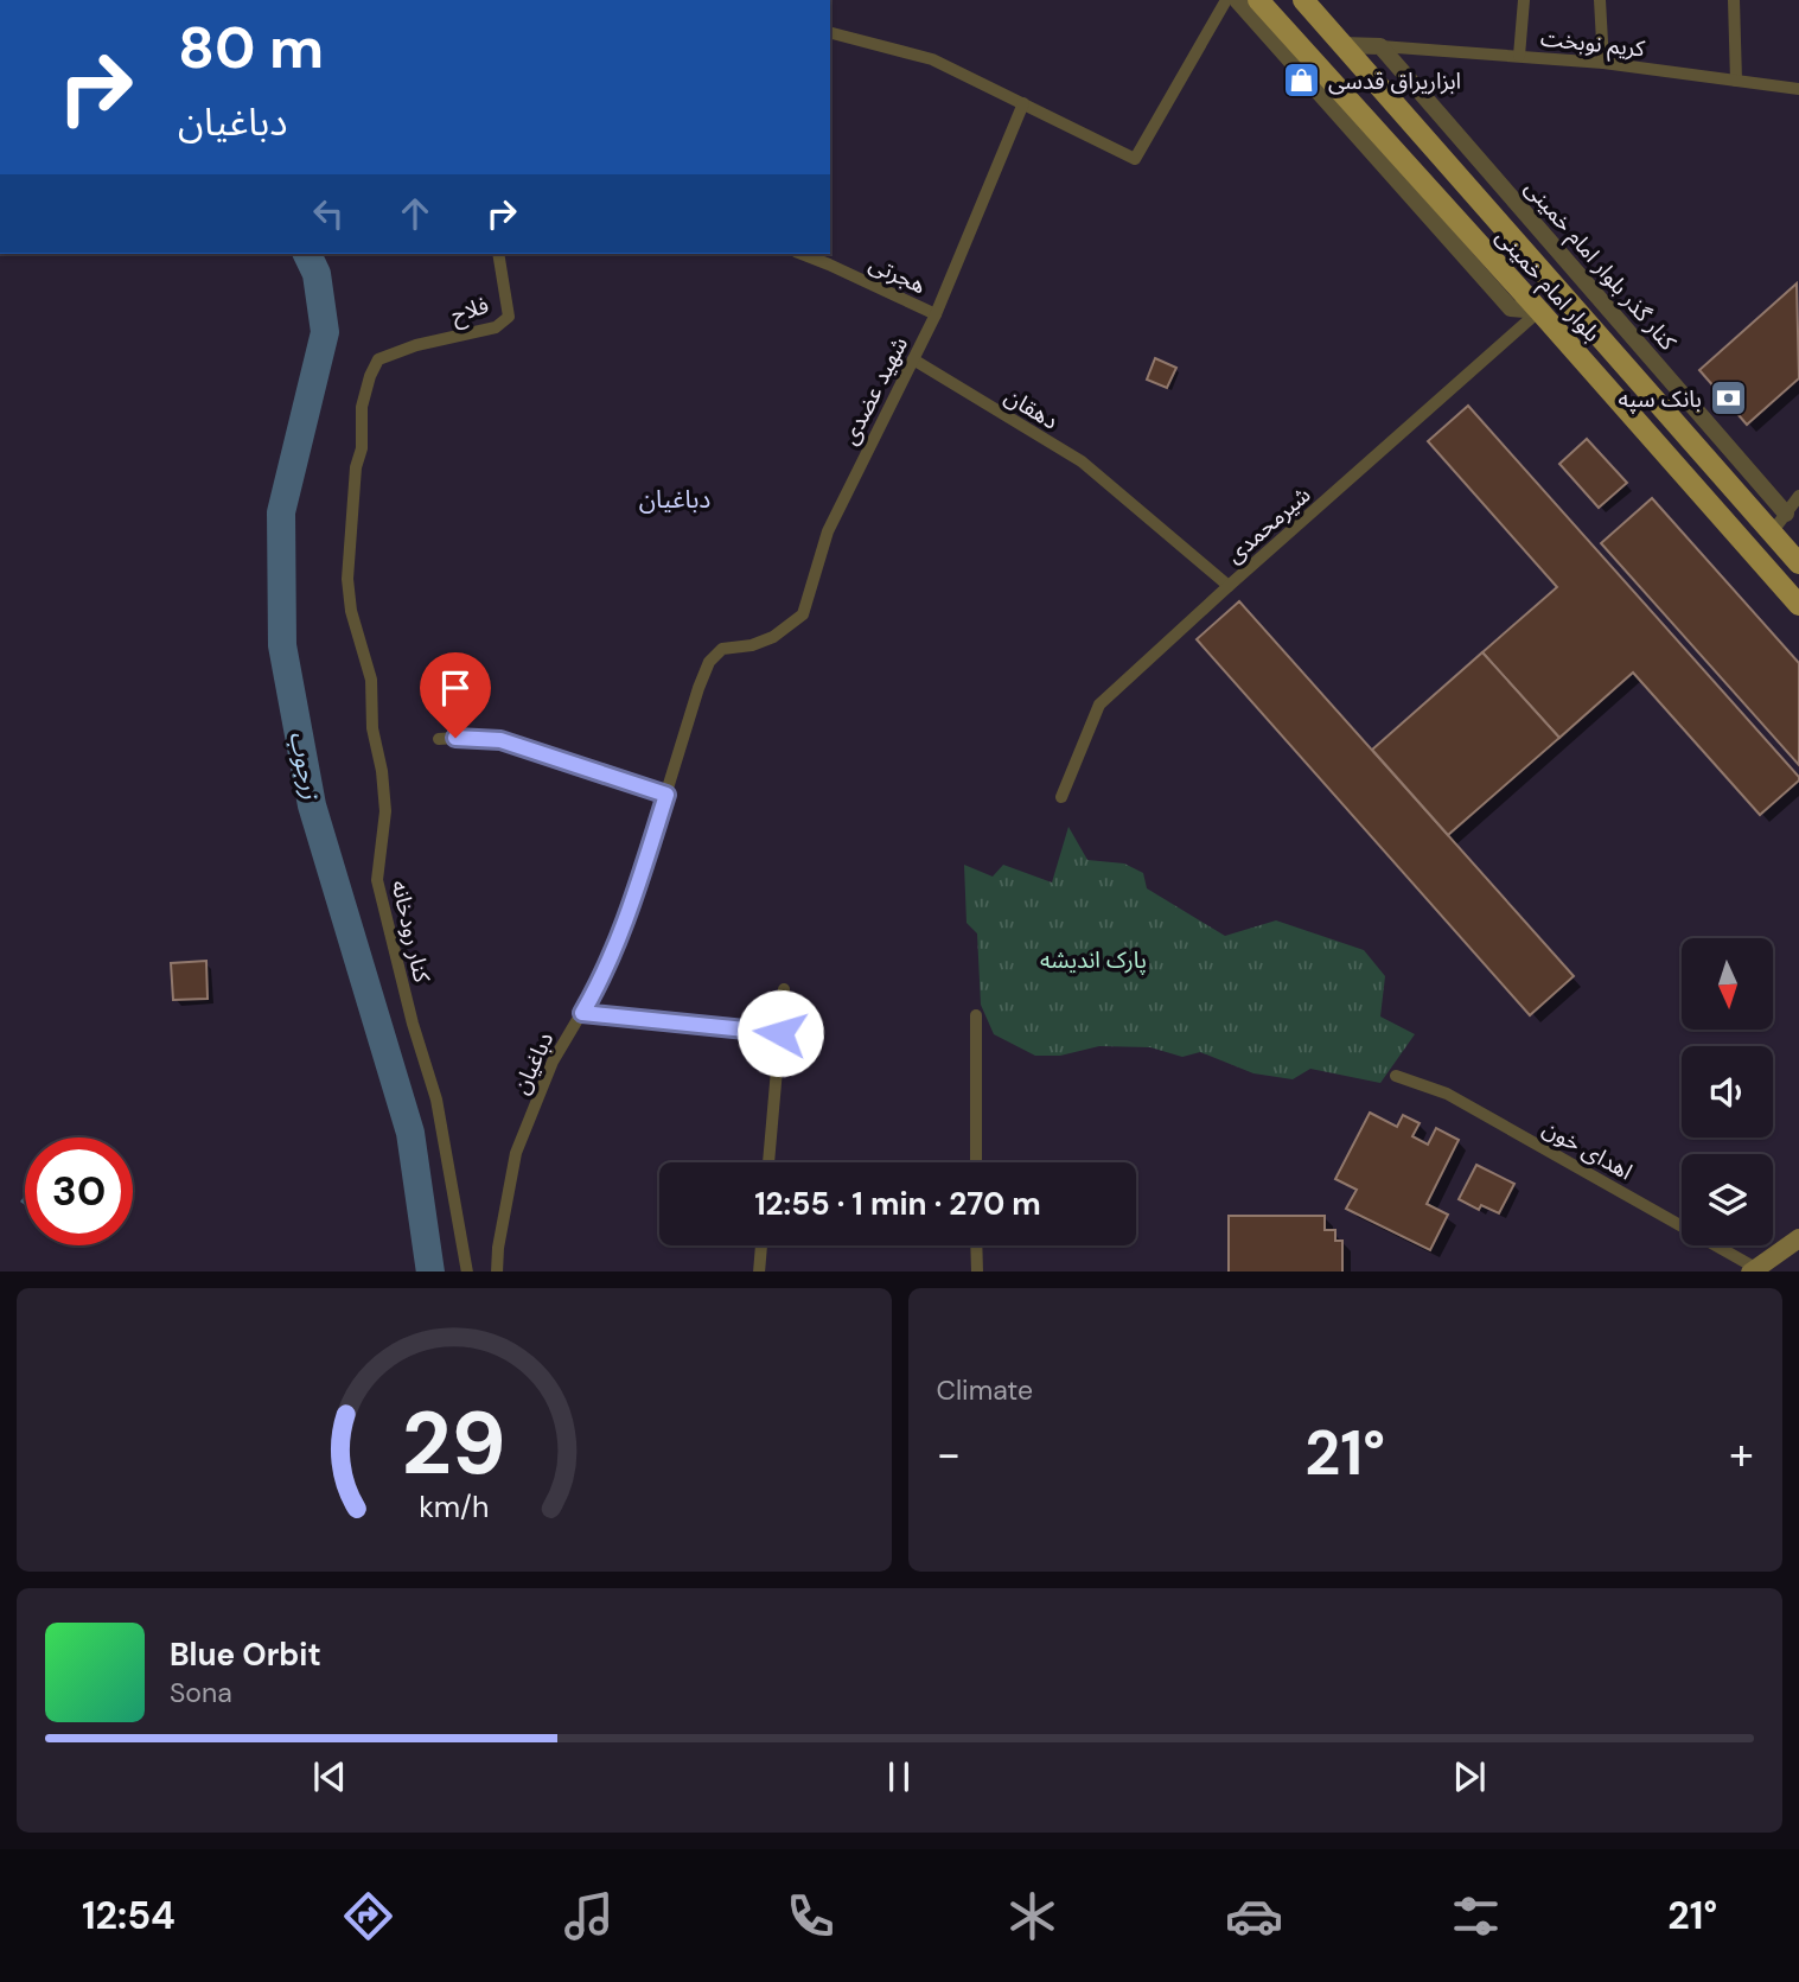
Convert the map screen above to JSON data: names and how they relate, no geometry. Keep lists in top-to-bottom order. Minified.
{"streets":{"main road":["بلوار امام خمینی"],"street":["کریم نوبخت","کنار گذر بلوار امام خمینی","هجرتی","فلاح","شهید عضدی","دهقان","شیرمحمدی","کنار رودخانه","دباغیان","اهدای خون"]},"crossings":[["کریم نوبخت","کنار گذر بلوار امام خمینی"],["هجرتی","شهید عضدی"],["بلوار امام خمینی","شیرمحمدی"],["فلاح","کنار رودخانه"],["شهید عضدی","دهقان"],["شهید عضدی","دباغیان"],["دهقان","شیرمحمدی"]],"districts":["دباغیان"],"water":["زرجوب"],"parks":["پارک اندیشه"],"places":{"shop":["ابزاریراق قدسی"],"bank":["بانک سپه"]},"north":"bottom","page":{"turn":["80 m","دباغیان"],"limit":"30","trip":"12:55 · 1 min · 270 m","tile":"Climate","heat":["−","21°","+"],"song":["Blue Orbit","Sona"],"tabs":["12:54","21°"],"gauge":["29","km/h"]}}
